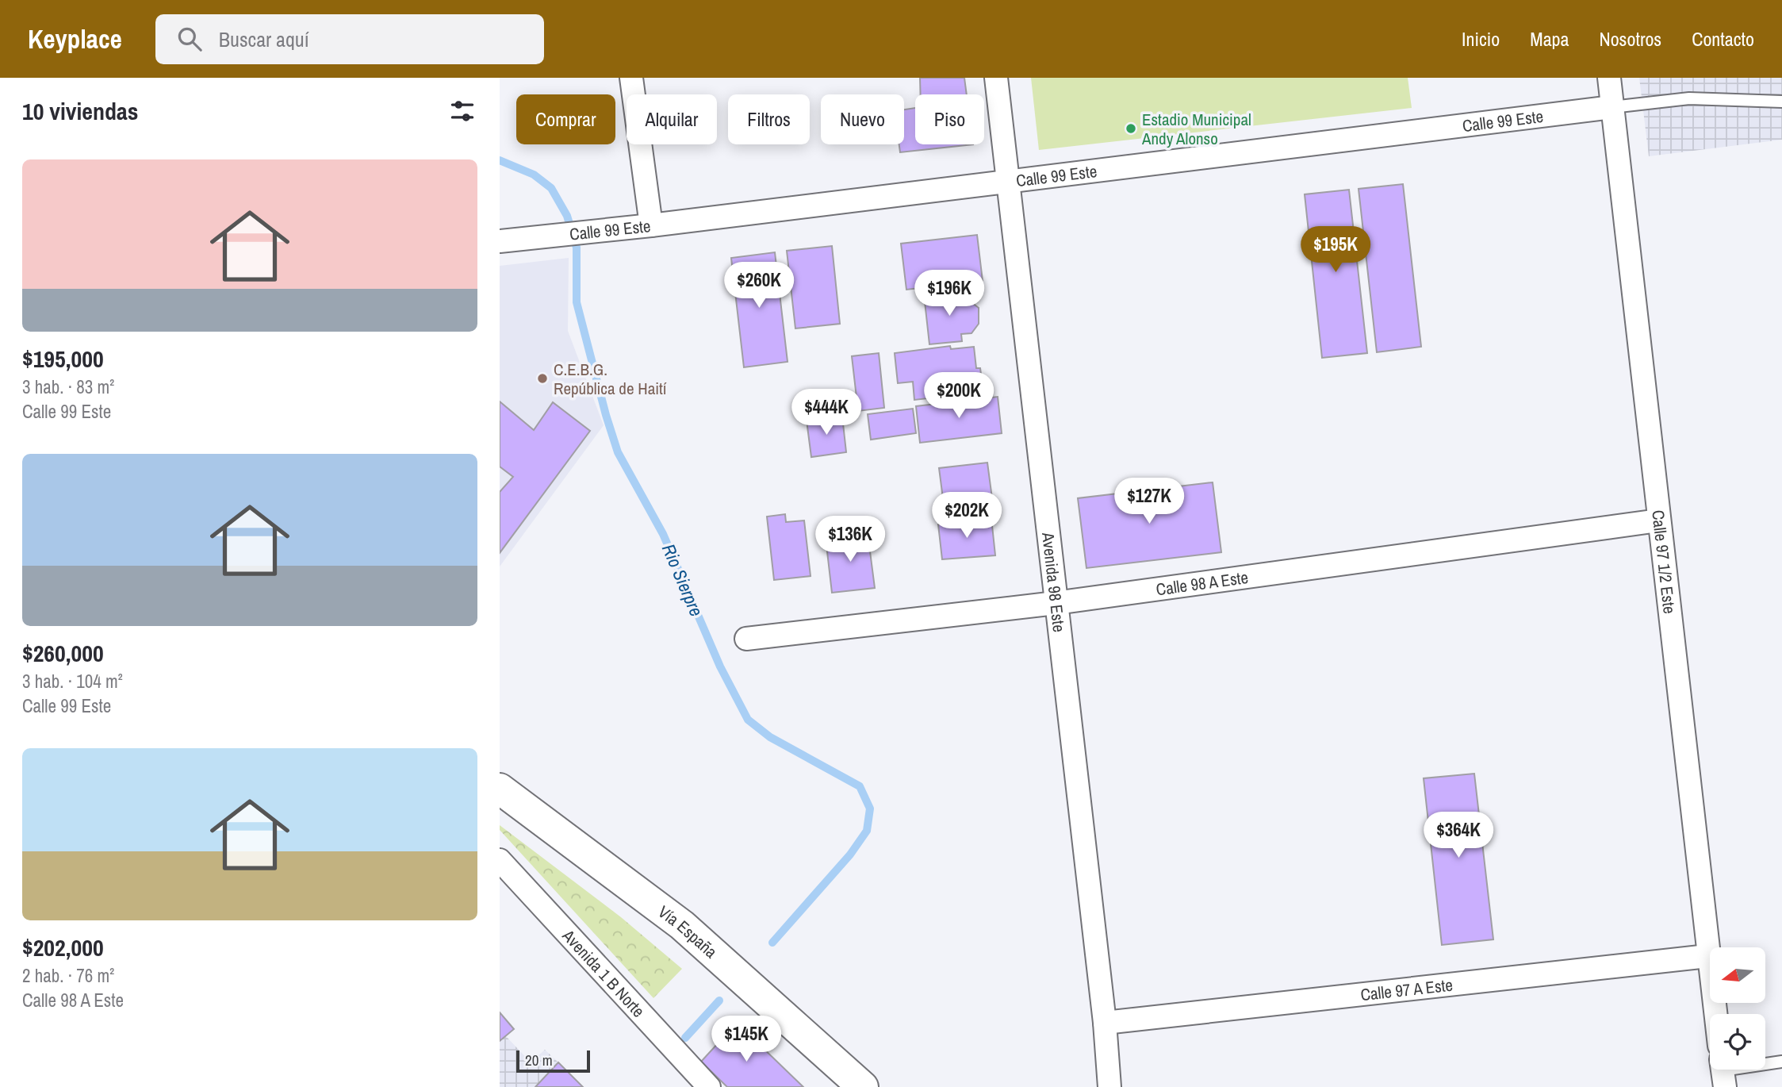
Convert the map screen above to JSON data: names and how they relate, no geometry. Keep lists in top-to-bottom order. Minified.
{"streets":{"main road":["Vía España"],"street":["Calle 99 Este","Calle 97 1/2 Este","Avenida 98 Este","Calle 98 A Este","Avenida 1 B Norte","Calle 97 A Este"]},"crossings":[["Calle 99 Este","Calle 97 1/2 Este"],["Calle 99 Este","Avenida 98 Este"],["Calle 97 1/2 Este","Calle 98 A Este"],["Calle 97 1/2 Este","Calle 97 A Este"],["Avenida 98 Este","Calle 98 A Este"],["Avenida 98 Este","Calle 97 A Este"]],"water":["Rio Sierpre"],"places":["Estadio Municipal Andy Alonso","C.E.B.G. República de Haití"],"scale_bar":"20 m","north":"left","page":{"header":"Keyplace","search":"Buscar aquí","nav":["Inicio","Mapa","Nosotros","Contacto"],"heading":"10 viviendas","chip":["Comprar","Alquilar","Filtros","Nuevo","Piso"],"list":[{"name":"$195,000","note":"3 hab. · 83 m² · Calle 99 Este"},{"name":"$260,000","note":"3 hab. · 104 m² · Calle 99 Este"},{"name":"$202,000","note":"2 hab. · 76 m² · Calle 98 A Este"}],"price":["$195K","$260K","$196K","$200K","$444K","$127K","$202K","$136K","$364K","$145K"],"scale":"20 m"}}
